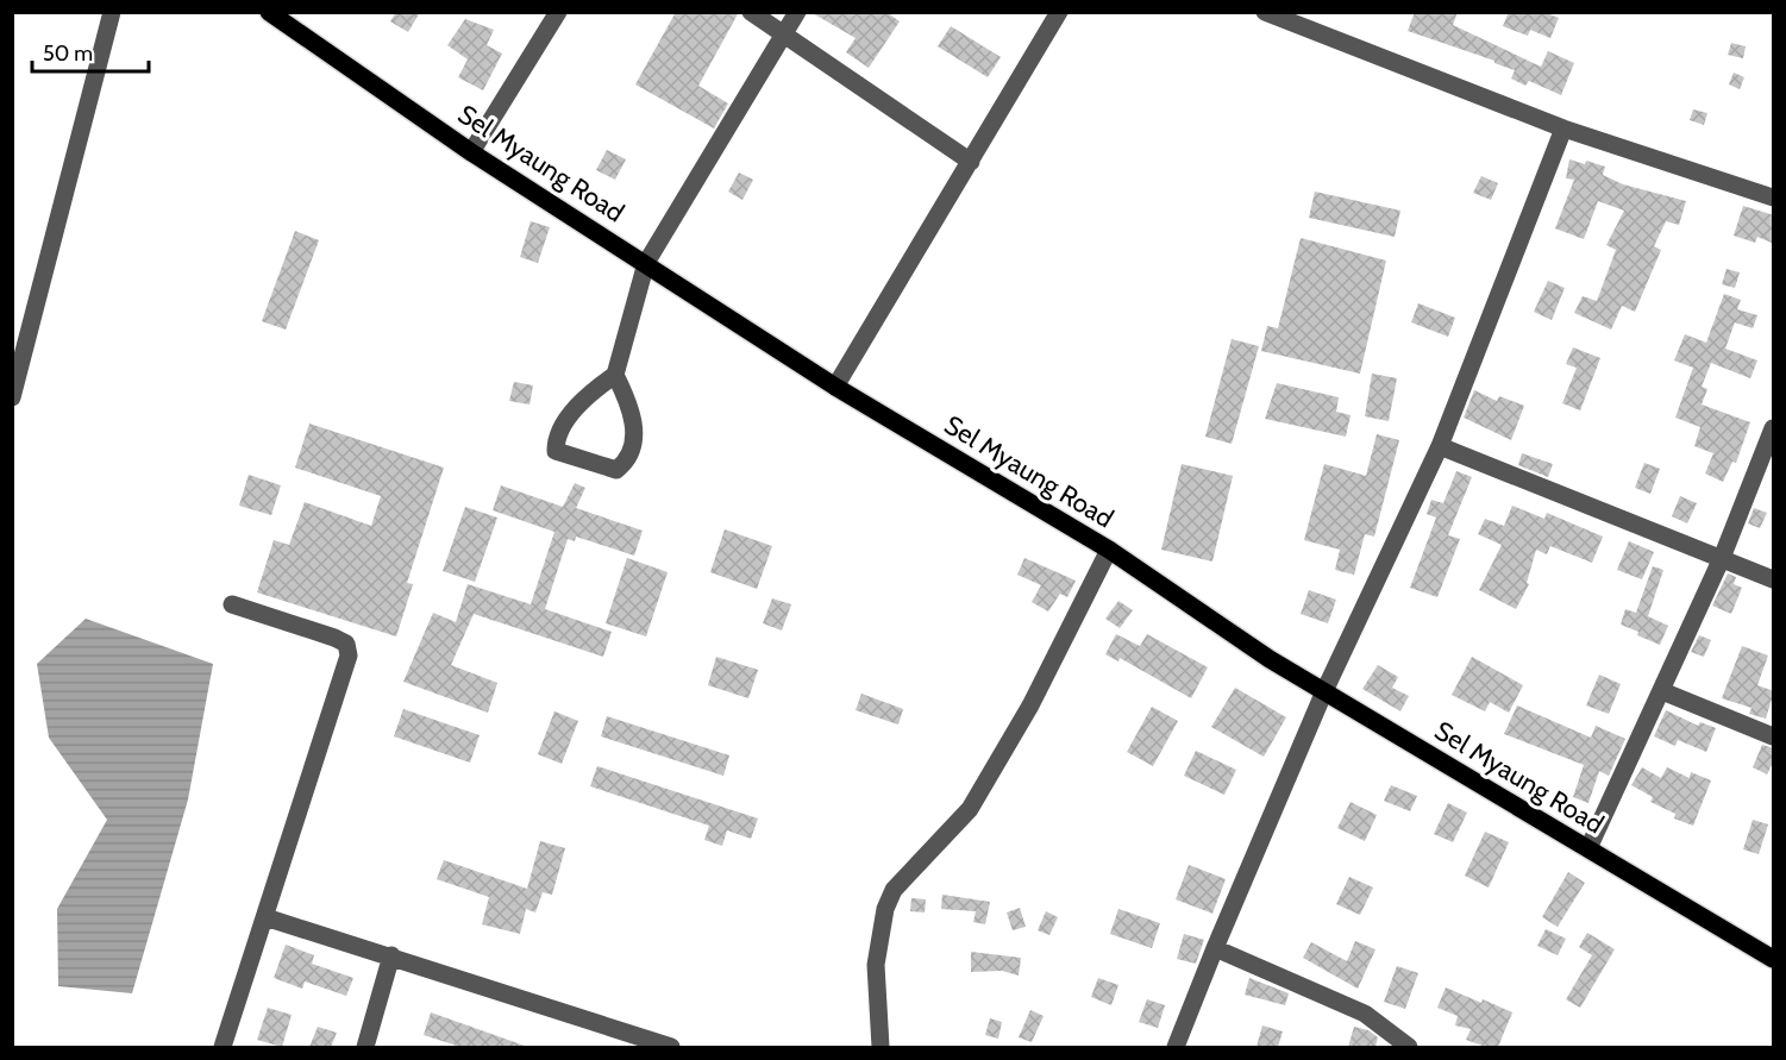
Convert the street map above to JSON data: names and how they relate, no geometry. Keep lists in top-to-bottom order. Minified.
{"streets":{"main road":["Sel Myaung Road"]},"scale_bar":"50 m"}
